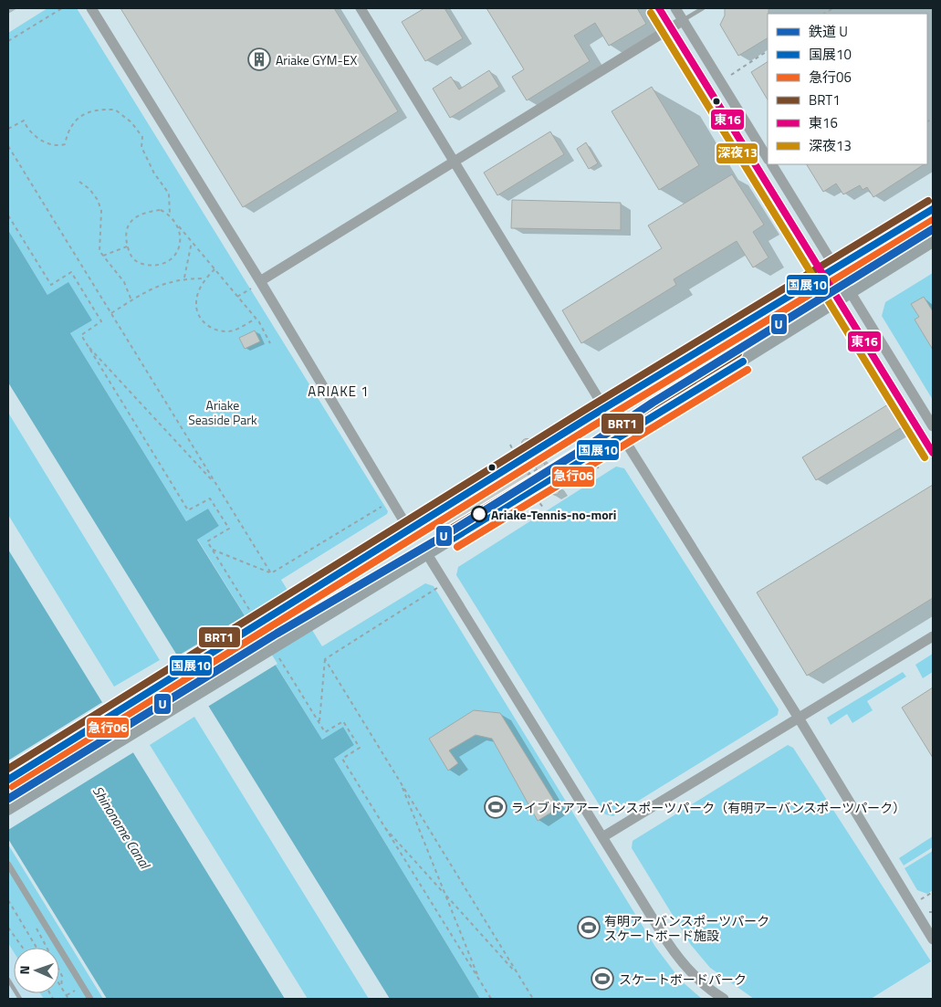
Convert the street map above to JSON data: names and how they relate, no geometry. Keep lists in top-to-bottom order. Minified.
{"districts":["ARIAKE 1"],"water":["Shinonome Canal"],"parks":["Ariake Seaside Park"],"places":{"building":["Ariake GYM-EX"],"other":["Ariake-Tennis-no-mori"],"sports":["ライブドアアーバンスポーツパーク（有明アーバンスポーツパーク）","有明アーバンスポーツパーク スケートボード施設","スケートボードパーク"]},"lines":["transit line 東16","transit line 深夜13","transit line BRT1","transit line 国展10","transit line 急行06","rail line U"],"legend":["鉄道 U","国展10","急行06","BRT1","東16","深夜13"],"north":"left"}
